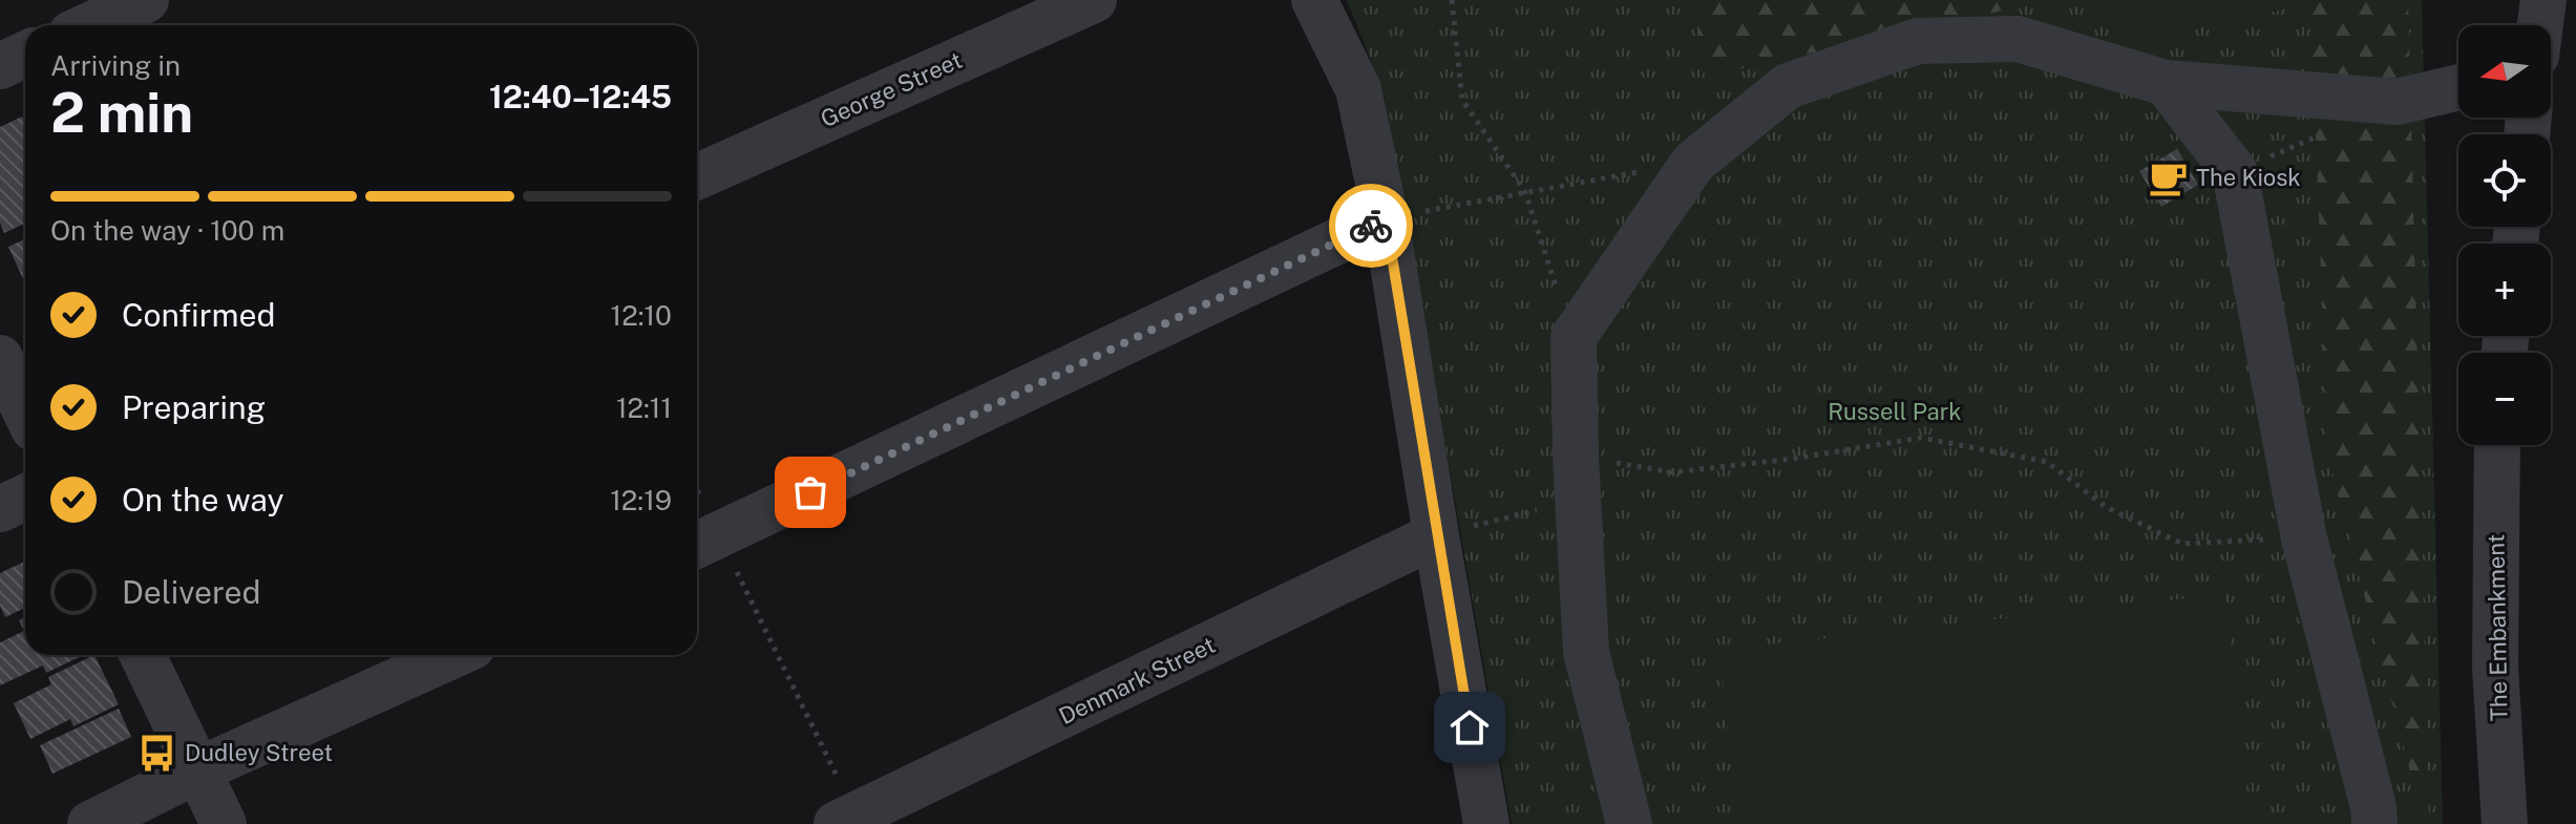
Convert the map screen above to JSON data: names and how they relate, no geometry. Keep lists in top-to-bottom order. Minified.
{"streets":{"street":["George Street","The Embankment","Denmark Street"]},"parks":["Russell Park"],"places":{"cafe":["The Kiosk"],"bus stop":["Dudley Street"]},"north":"left","page":{"map_buttons":["+","−"],"heading":["2 min","Arriving in","12:40–12:45"],"bar":"On the way · 100 m","list":[["Confirmed","12:10"],["Preparing","12:11"],["On the way","12:19"],"Delivered"]}}
